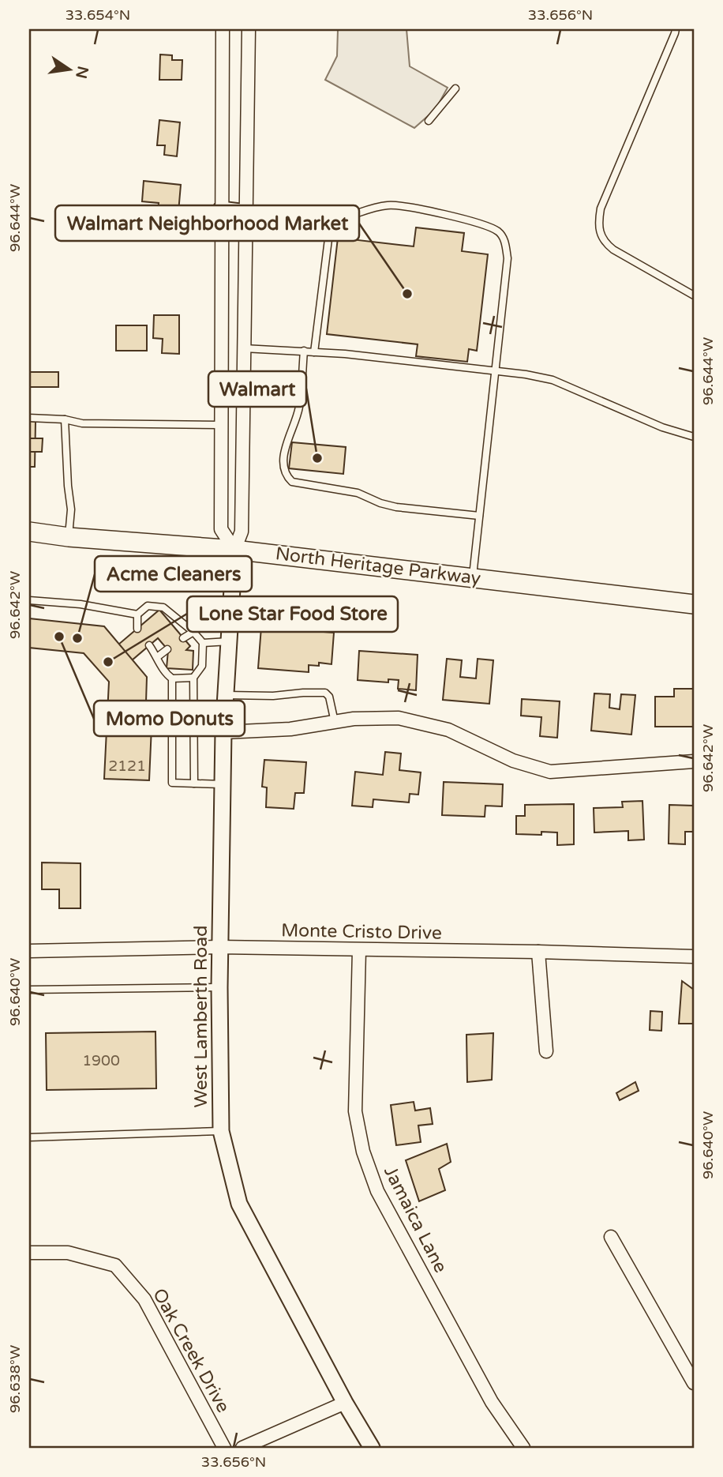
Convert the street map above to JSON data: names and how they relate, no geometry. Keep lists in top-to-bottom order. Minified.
{"streets":{"main road":["North Heritage Parkway"],"street":["Monte Cristo Drive","West Lamberth Road","Jamaica Lane","Oak Creek Drive"]},"crossings":[["North Heritage Parkway","West Lamberth Road"],["Monte Cristo Drive","West Lamberth Road"],["Monte Cristo Drive","Jamaica Lane"]],"places":["Walmart Neighborhood Market","Walmart","Momo Donuts","Acme Cleaners","Lone Star Food Store"],"house_numbers":["2121","1900"],"north":"right","coordinates":["33.654°N","33.656°N","96.644°W","96.642°W","96.640°W","96.638°W"]}
